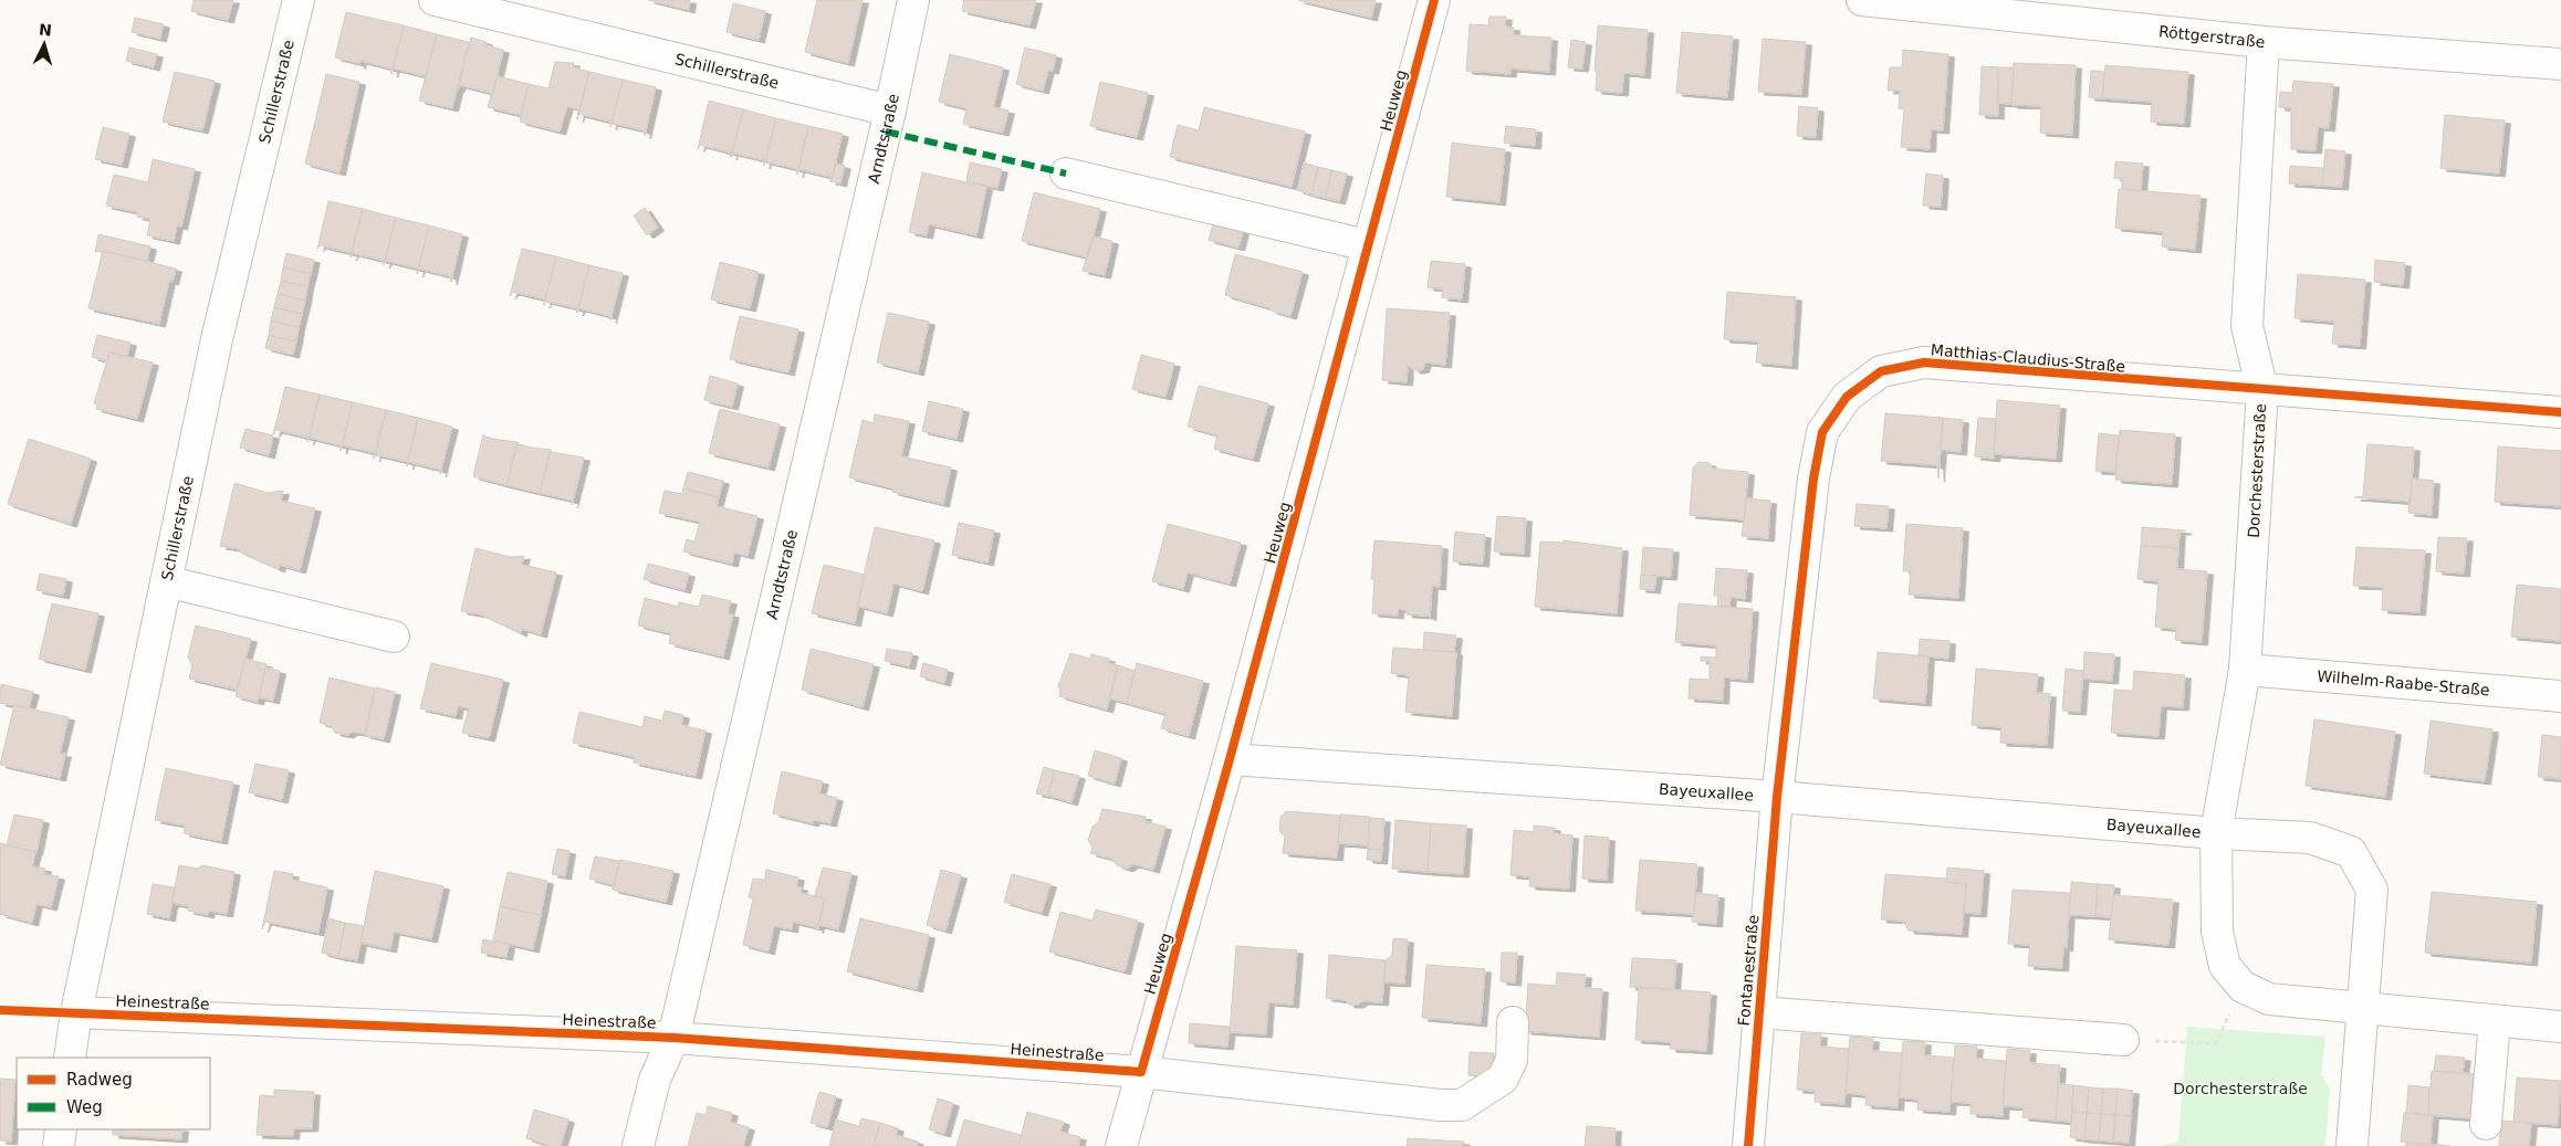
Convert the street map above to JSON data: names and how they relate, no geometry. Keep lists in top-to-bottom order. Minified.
{"streets":{"street":["Röttgerstraße","Schillerstraße","Heuweg","Arndtstraße","Matthias-Claudius-Straße","Dorchesterstraße","Wilhelm-Raabe-Straße","Bayeuxallee","Fontanestraße","Heinestraße"]},"crossings":[["Röttgerstraße","Dorchesterstraße"],["Schillerstraße","Arndtstraße"],["Schillerstraße","Heinestraße"],["Heuweg","Bayeuxallee"],["Heuweg","Heinestraße"],["Arndtstraße","Heinestraße"],["Matthias-Claudius-Straße","Dorchesterstraße"],["Matthias-Claudius-Straße","Bayeuxallee"],["Matthias-Claudius-Straße","Fontanestraße"],["Dorchesterstraße","Wilhelm-Raabe-Straße"],["Dorchesterstraße","Bayeuxallee"],["Bayeuxallee","Fontanestraße"]],"parks":["Dorchesterstraße"],"legend":["Radweg","Weg"],"north":"top"}
